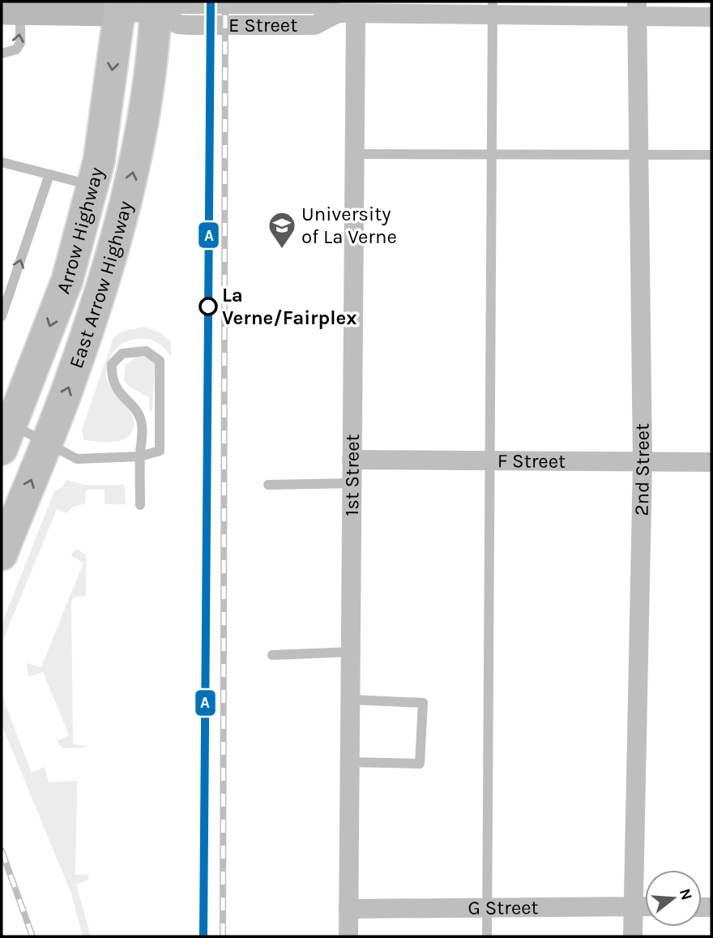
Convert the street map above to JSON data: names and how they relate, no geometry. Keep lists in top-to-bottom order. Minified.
{"streets":{"main road":["Arrow Highway","East Arrow Highway"],"street":["E Street","F Street","2nd Street","1st Street","G Street"]},"crossings":[["E Street","Arrow Highway"],["E Street","East Arrow Highway"],["E Street","2nd Street"],["E Street","1st Street"],["F Street","2nd Street"],["F Street","1st Street"],["2nd Street","G Street"],["1st Street","G Street"]],"one_way":["Arrow Highway","East Arrow Highway"],"places":{"school or university":["University of La Verne"],"other":["La Verne/Fairplex"]},"lines":["transit line A"],"north":"right"}
